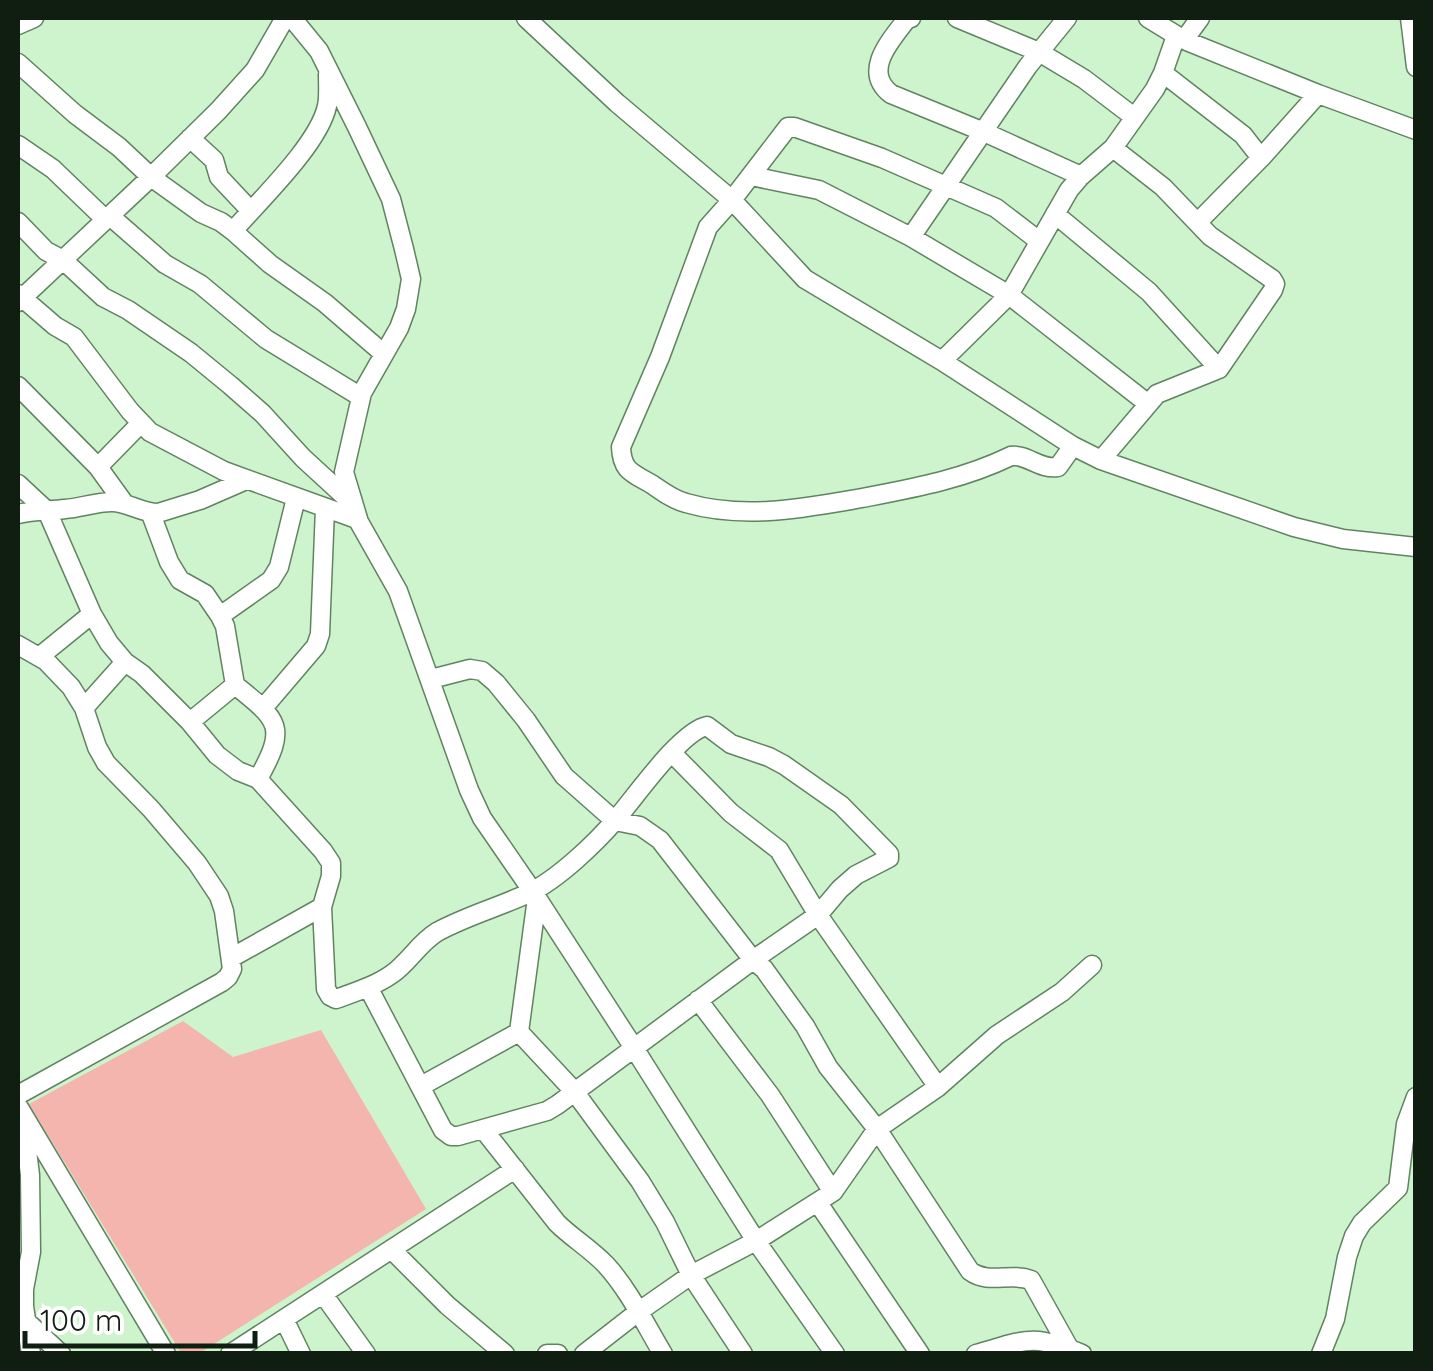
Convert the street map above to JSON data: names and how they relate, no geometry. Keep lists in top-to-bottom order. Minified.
{"scale_bar":"100 m"}
